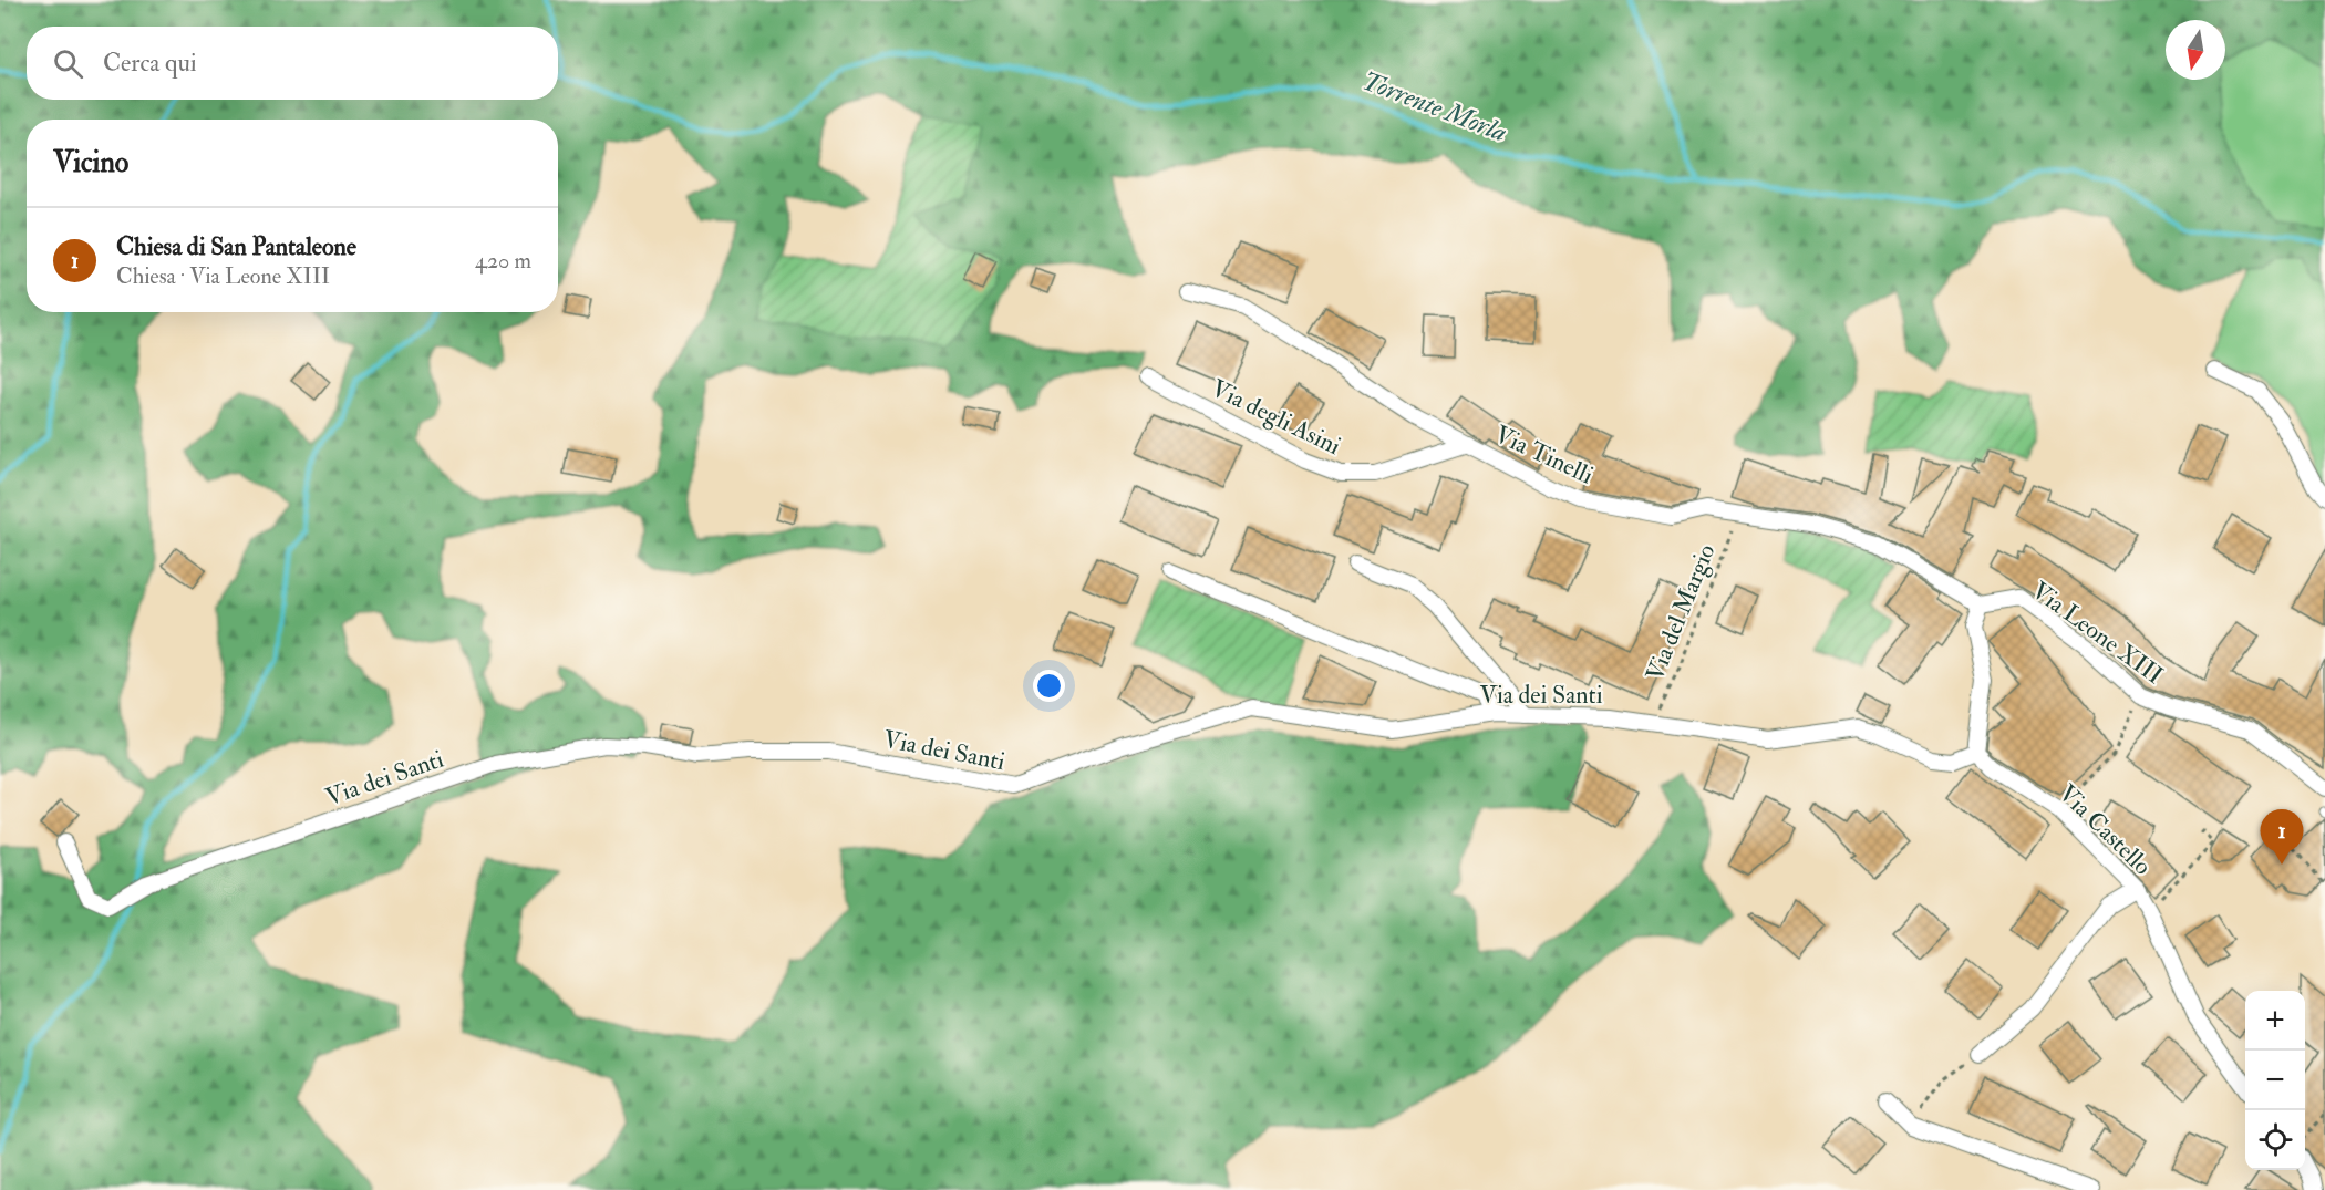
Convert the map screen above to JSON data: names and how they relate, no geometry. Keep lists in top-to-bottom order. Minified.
{"streets":{"street":["Via degli Asini","Via Tinelli","Via Leone XIII","Via dei Santi","Via Castello"],"path":["Via del Margio"]},"crossings":[["Via degli Asini","Via Tinelli"],["Via Tinelli","Via del Margio"],["Via Tinelli","Via Leone XIII"],["Via del Margio","Via dei Santi"],["Via dei Santi","Via Castello"]],"water":["Torrente Morla"],"north":"bottom","page":{"search":"Cerca qui","heading":"Vicino","list":[{"mark":"1","name":"Chiesa di San Pantaleone","note":"Chiesa · Via Leone XIII","value":"420 m"}],"pins":"1","map_buttons":["+","−"]}}
